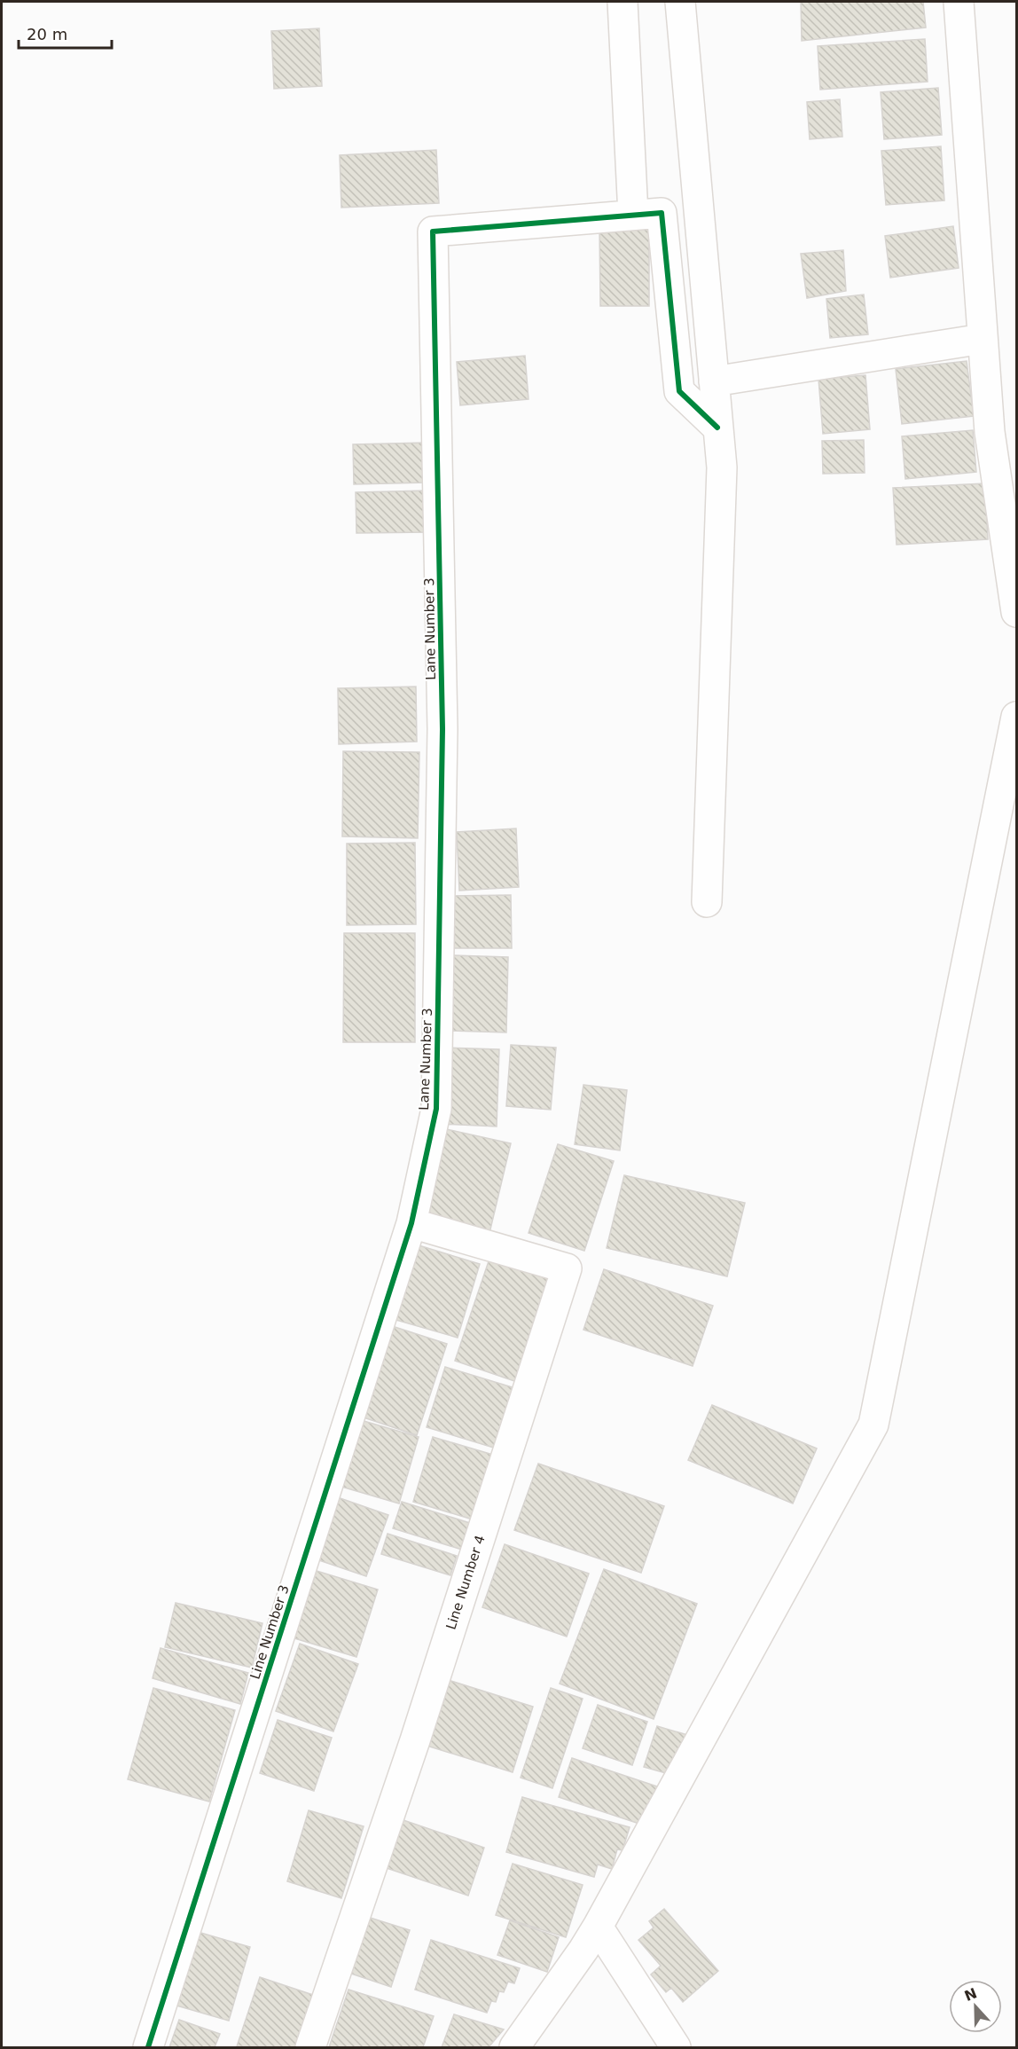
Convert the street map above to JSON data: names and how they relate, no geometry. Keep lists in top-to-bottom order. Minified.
{"streets":{"street":["Lane Number 3","Line Number 4","Line Number 3"]},"crossings":[["Lane Number 3","Line Number 4"],["Lane Number 3","Line Number 3"],["Line Number 4","Line Number 3"]],"scale_bar":"20 m","north":"top"}
